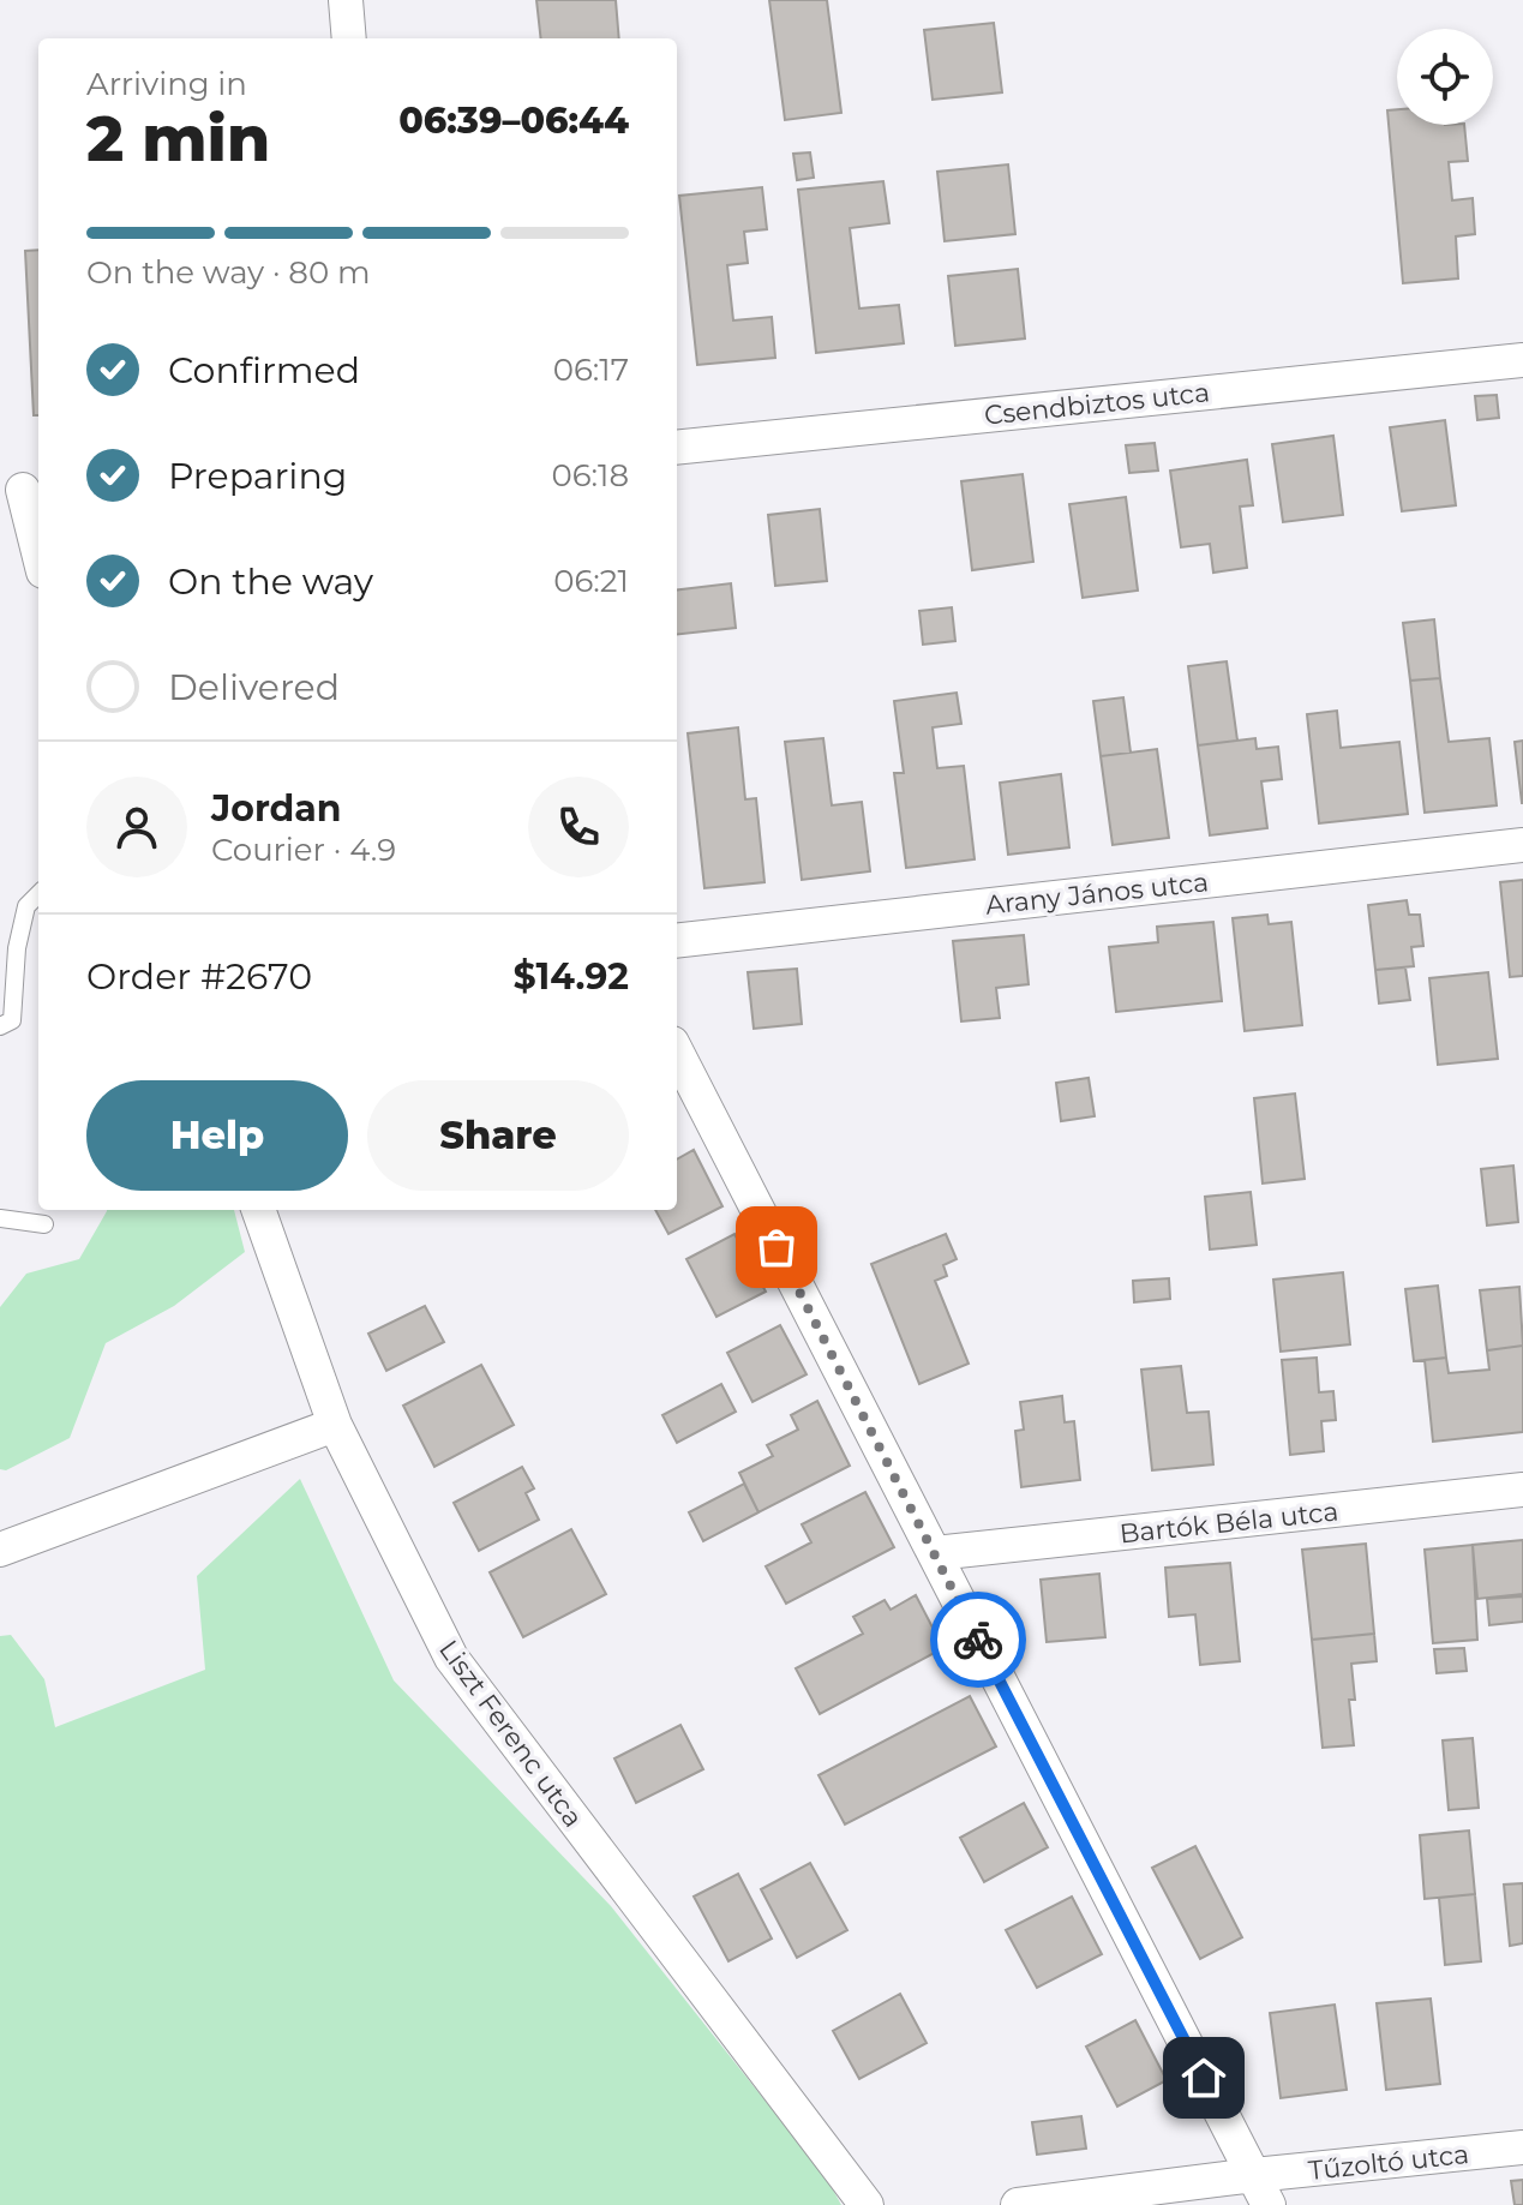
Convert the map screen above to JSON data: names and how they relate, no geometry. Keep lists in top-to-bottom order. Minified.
{"streets":{"street":["Csendbiztos utca","Arany János utca","Bartók Béla utca","Liszt Ferenc utca","Tűzoltó utca"]},"page":{"heading":["2 min","Arriving in","06:39–06:44"],"panel":["Jordan","Courier · 4.9","Order #2670","$14.92"],"bar":"On the way · 80 m","list":[["Confirmed","06:17"],["Preparing","06:18"],["On the way","06:21"],"Delivered"],"buttons":["Help","Share"]}}
